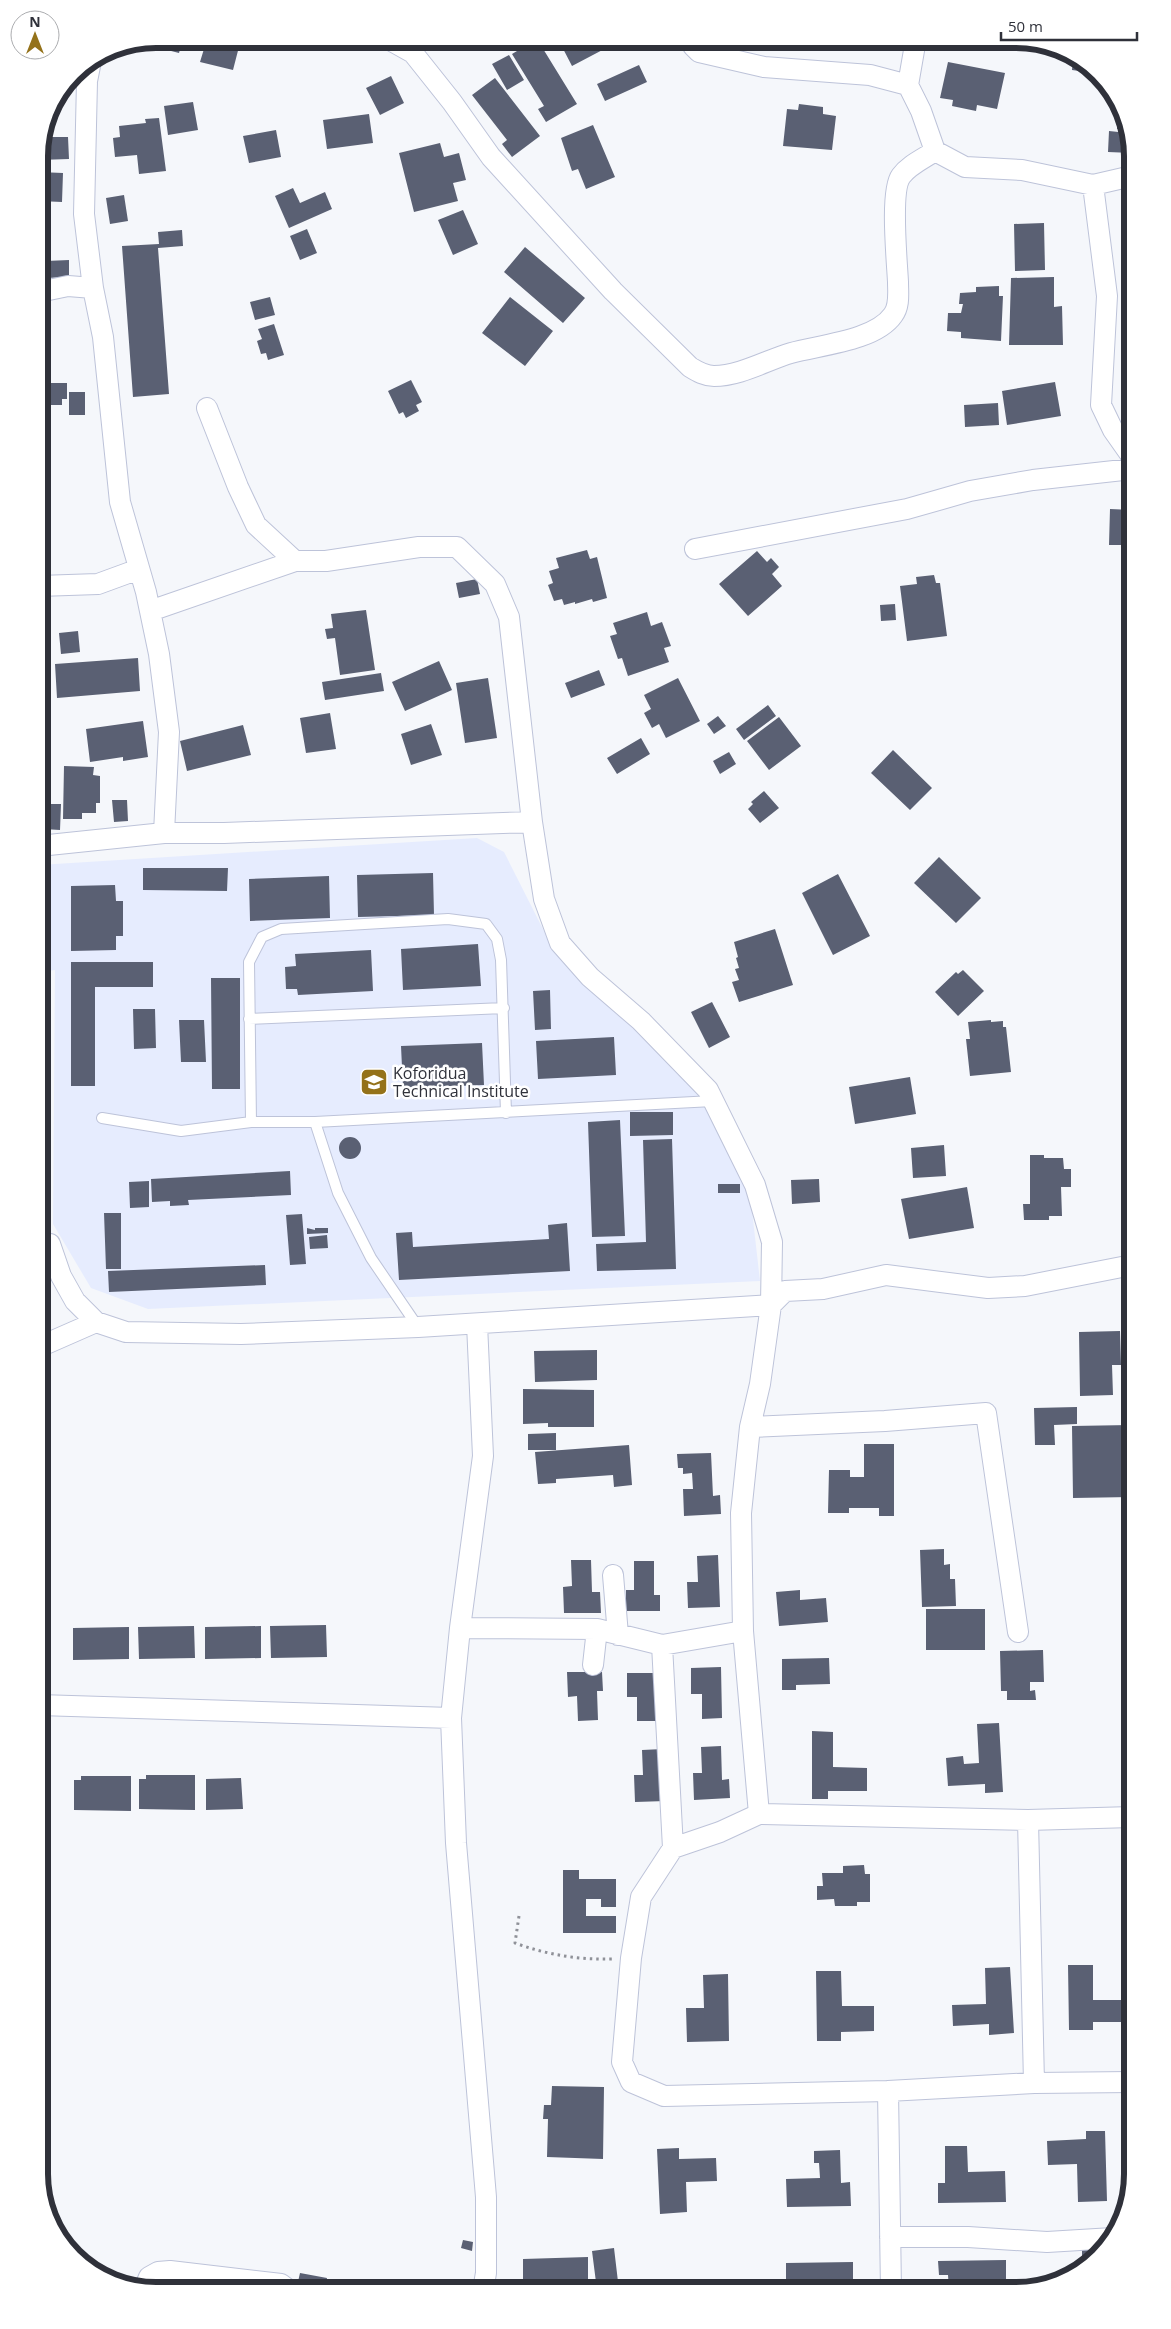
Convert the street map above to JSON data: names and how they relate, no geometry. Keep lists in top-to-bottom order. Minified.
{"places":{"school or university":["Koforidua Technical Institute"]},"scale_bar":"50 m","north":"top"}
